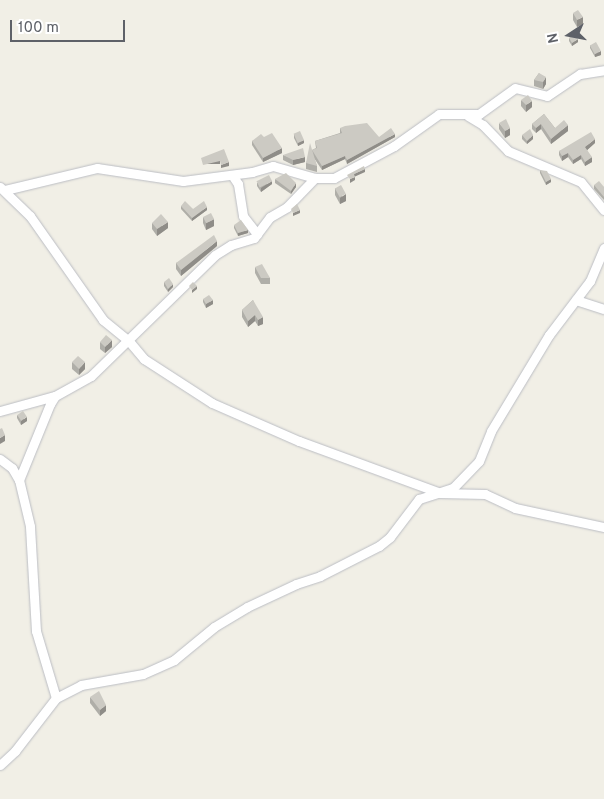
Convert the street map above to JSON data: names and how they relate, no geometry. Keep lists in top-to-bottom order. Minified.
{"scale_bar":"100 m","north":"left"}
